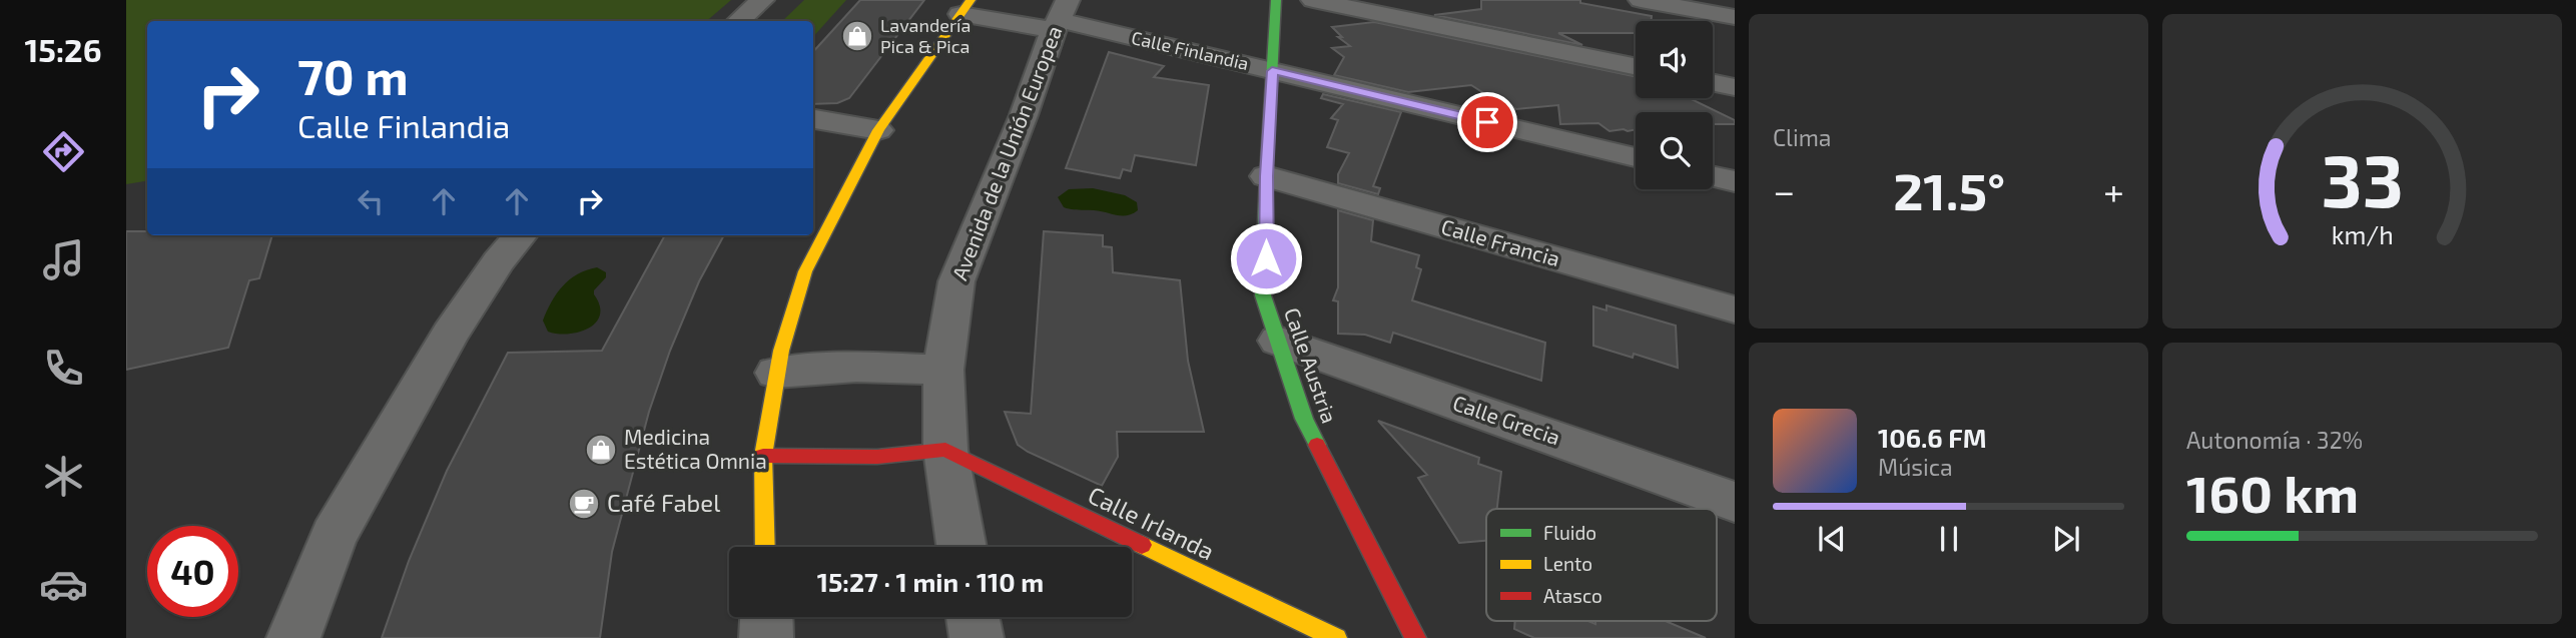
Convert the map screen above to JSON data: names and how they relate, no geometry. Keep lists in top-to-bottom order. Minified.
{"streets":{"street":["Calle Finlandia","Avenida de la Unión Europea","Calle Francia","Calle Austria","Calle Grecia","Calle Irlanda"]},"crossings":[["Calle Finlandia","Avenida de la Unión Europea"],["Calle Finlandia","Calle Austria"],["Avenida de la Unión Europea","Calle Irlanda"],["Calle Francia","Calle Austria"],["Calle Austria","Calle Grecia"]],"places":{"shop":["Lavandería Pica & Pica","Medicina Estética Omnia"],"cafe":["Café Fabel"]},"legend":["Fluido","Lento","Atasco"],"page":{"tabs":"15:26","tile":["Clima",["Autonomía · 32%","160 km"]],"turn":["70 m","Calle Finlandia"],"heat":["−","21.5°","+"],"song":["106.6 FM","Música"],"limit":"40","trip":"15:27 · 1 min · 110 m","gauge":["33","km/h"]}}
